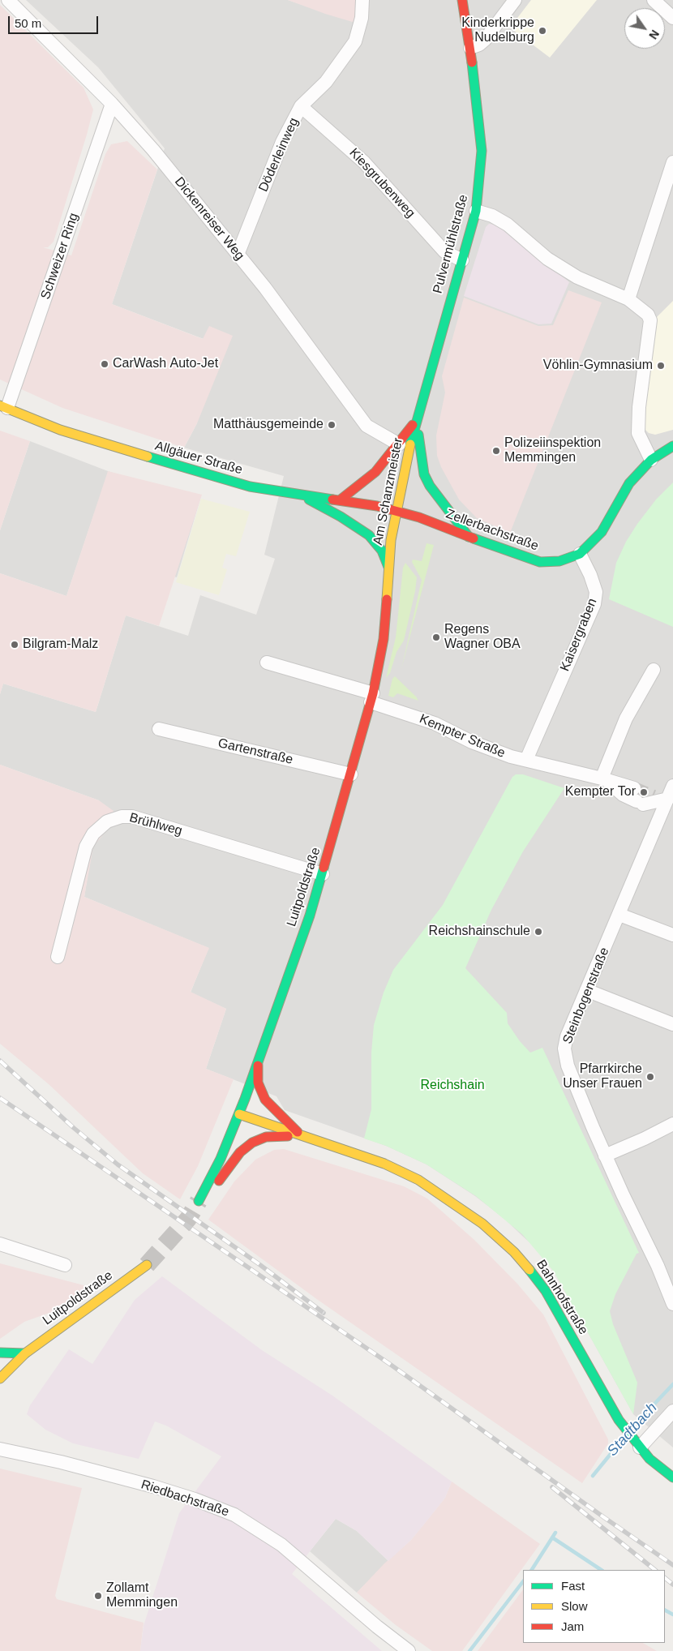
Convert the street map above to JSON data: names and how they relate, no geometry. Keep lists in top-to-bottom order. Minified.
{"streets":{"main road":["Pulvermühlstraße","Allgäuer Straße","Am Schanzmeister","Zellerbachstraße","Luitpoldstraße","Bahnhofstraße"],"street":["Döderleinweg","Kiesgrubenweg","Dickenreiser Weg","Schweizer Ring","Kaisergraben","Kempter Straße","Gartenstraße","Brühlweg","Steinbogenstraße","Riedbachstraße"]},"crossings":[["Döderleinweg","Kiesgrubenweg"],["Döderleinweg","Dickenreiser Weg"],["Kiesgrubenweg","Pulvermühlstraße"],["Dickenreiser Weg","Schweizer Ring"],["Pulvermühlstraße","Am Schanzmeister"],["Schweizer Ring","Allgäuer Straße"],["Allgäuer Straße","Am Schanzmeister"],["Allgäuer Straße","Zellerbachstraße"],["Am Schanzmeister","Zellerbachstraße"],["Am Schanzmeister","Luitpoldstraße"],["Zellerbachstraße","Kaisergraben"],["Kaisergraben","Kempter Straße"],["Kempter Straße","Luitpoldstraße"],["Kempter Straße","Steinbogenstraße"],["Gartenstraße","Luitpoldstraße"],["Brühlweg","Luitpoldstraße"],["Luitpoldstraße","Bahnhofstraße"]],"water":["Stadtbach"],"parks":["Reichshain"],"places":["Kinderkrippe Nudelburg","CarWash Auto-Jet","Vöhlin-Gymnasium","Matthäusgemeinde","Polizeiinspektion Memmingen","Regens Wagner OBA","Bilgram-Malz","Kempter Tor","Reichshainschule","Pfarrkirche Unser Frauen","Zollamt Memmingen"],"legend":["Fast","Slow","Jam"],"scale_bar":"50 m","north":"bottom right"}
